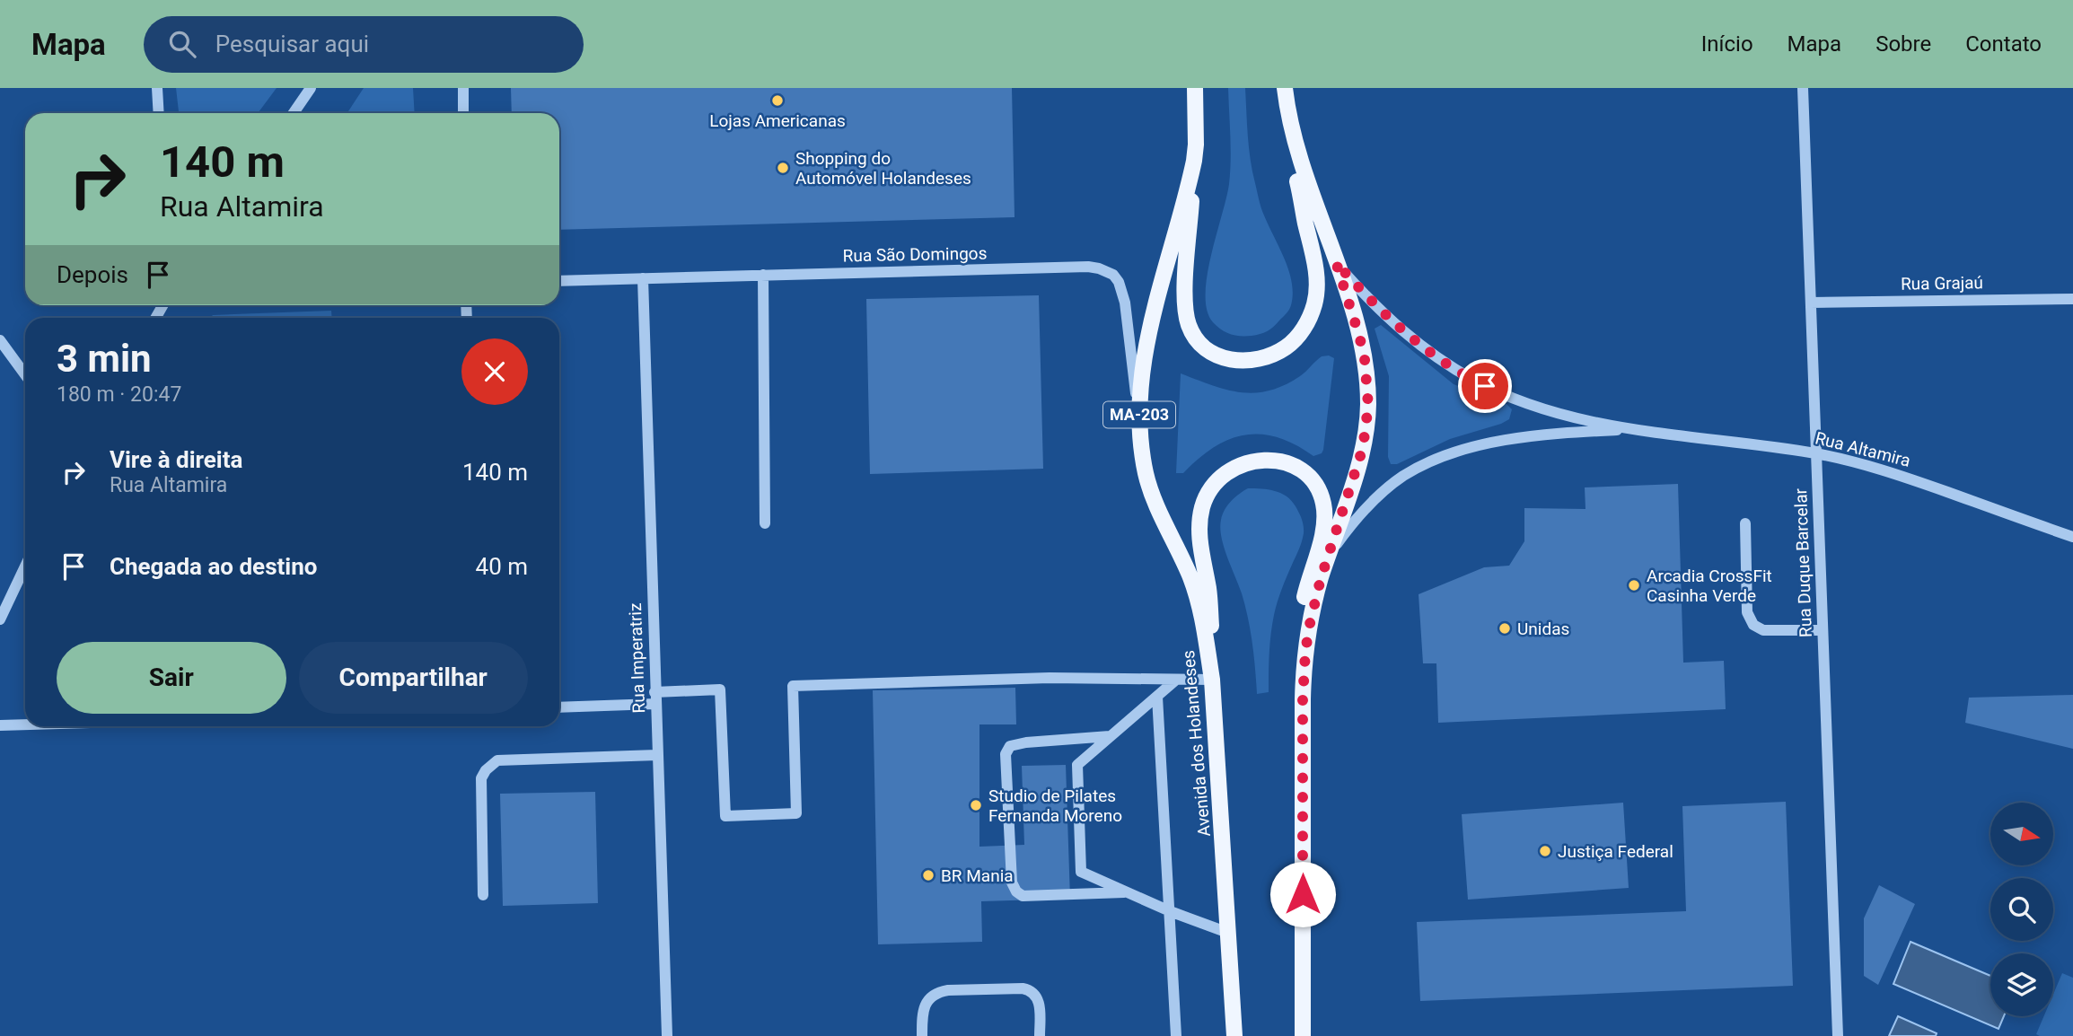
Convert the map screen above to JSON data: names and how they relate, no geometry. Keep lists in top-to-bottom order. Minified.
{"streets":{"main road":["MA-203","Avenida dos Holandeses"],"street":["Rua São Domingos","Rua Grajaú","Rua Altamira","Rua Duque Barcelar","Rua Imperatriz"]},"crossings":[["Rua São Domingos","Rua Imperatriz"],["Rua São Domingos","Avenida dos Holandeses"],["Rua Grajaú","Rua Duque Barcelar"],["Rua Altamira","Rua Duque Barcelar"]],"places":["Lojas Americanas","Shopping do Automóvel Holandeses","Arcadia CrossFit Casinha Verde","Unidas","Studio de Pilates Fernanda Moreno","Justiça Federal","BR Mania"],"north":"right","page":{"header":"Mapa","search":"Pesquisar aqui","nav":["Início","Mapa","Sobre","Contato"],"turn":["140 m","Rua Altamira"],"then":"Depois","heading":["3 min","180 m · 20:47"],"list":[{"name":"Vire à direita","note":"Rua Altamira","value":"140 m"},{"name":"Chegada ao destino","value":"40 m"}],"buttons":["Sair","Compartilhar"]}}
